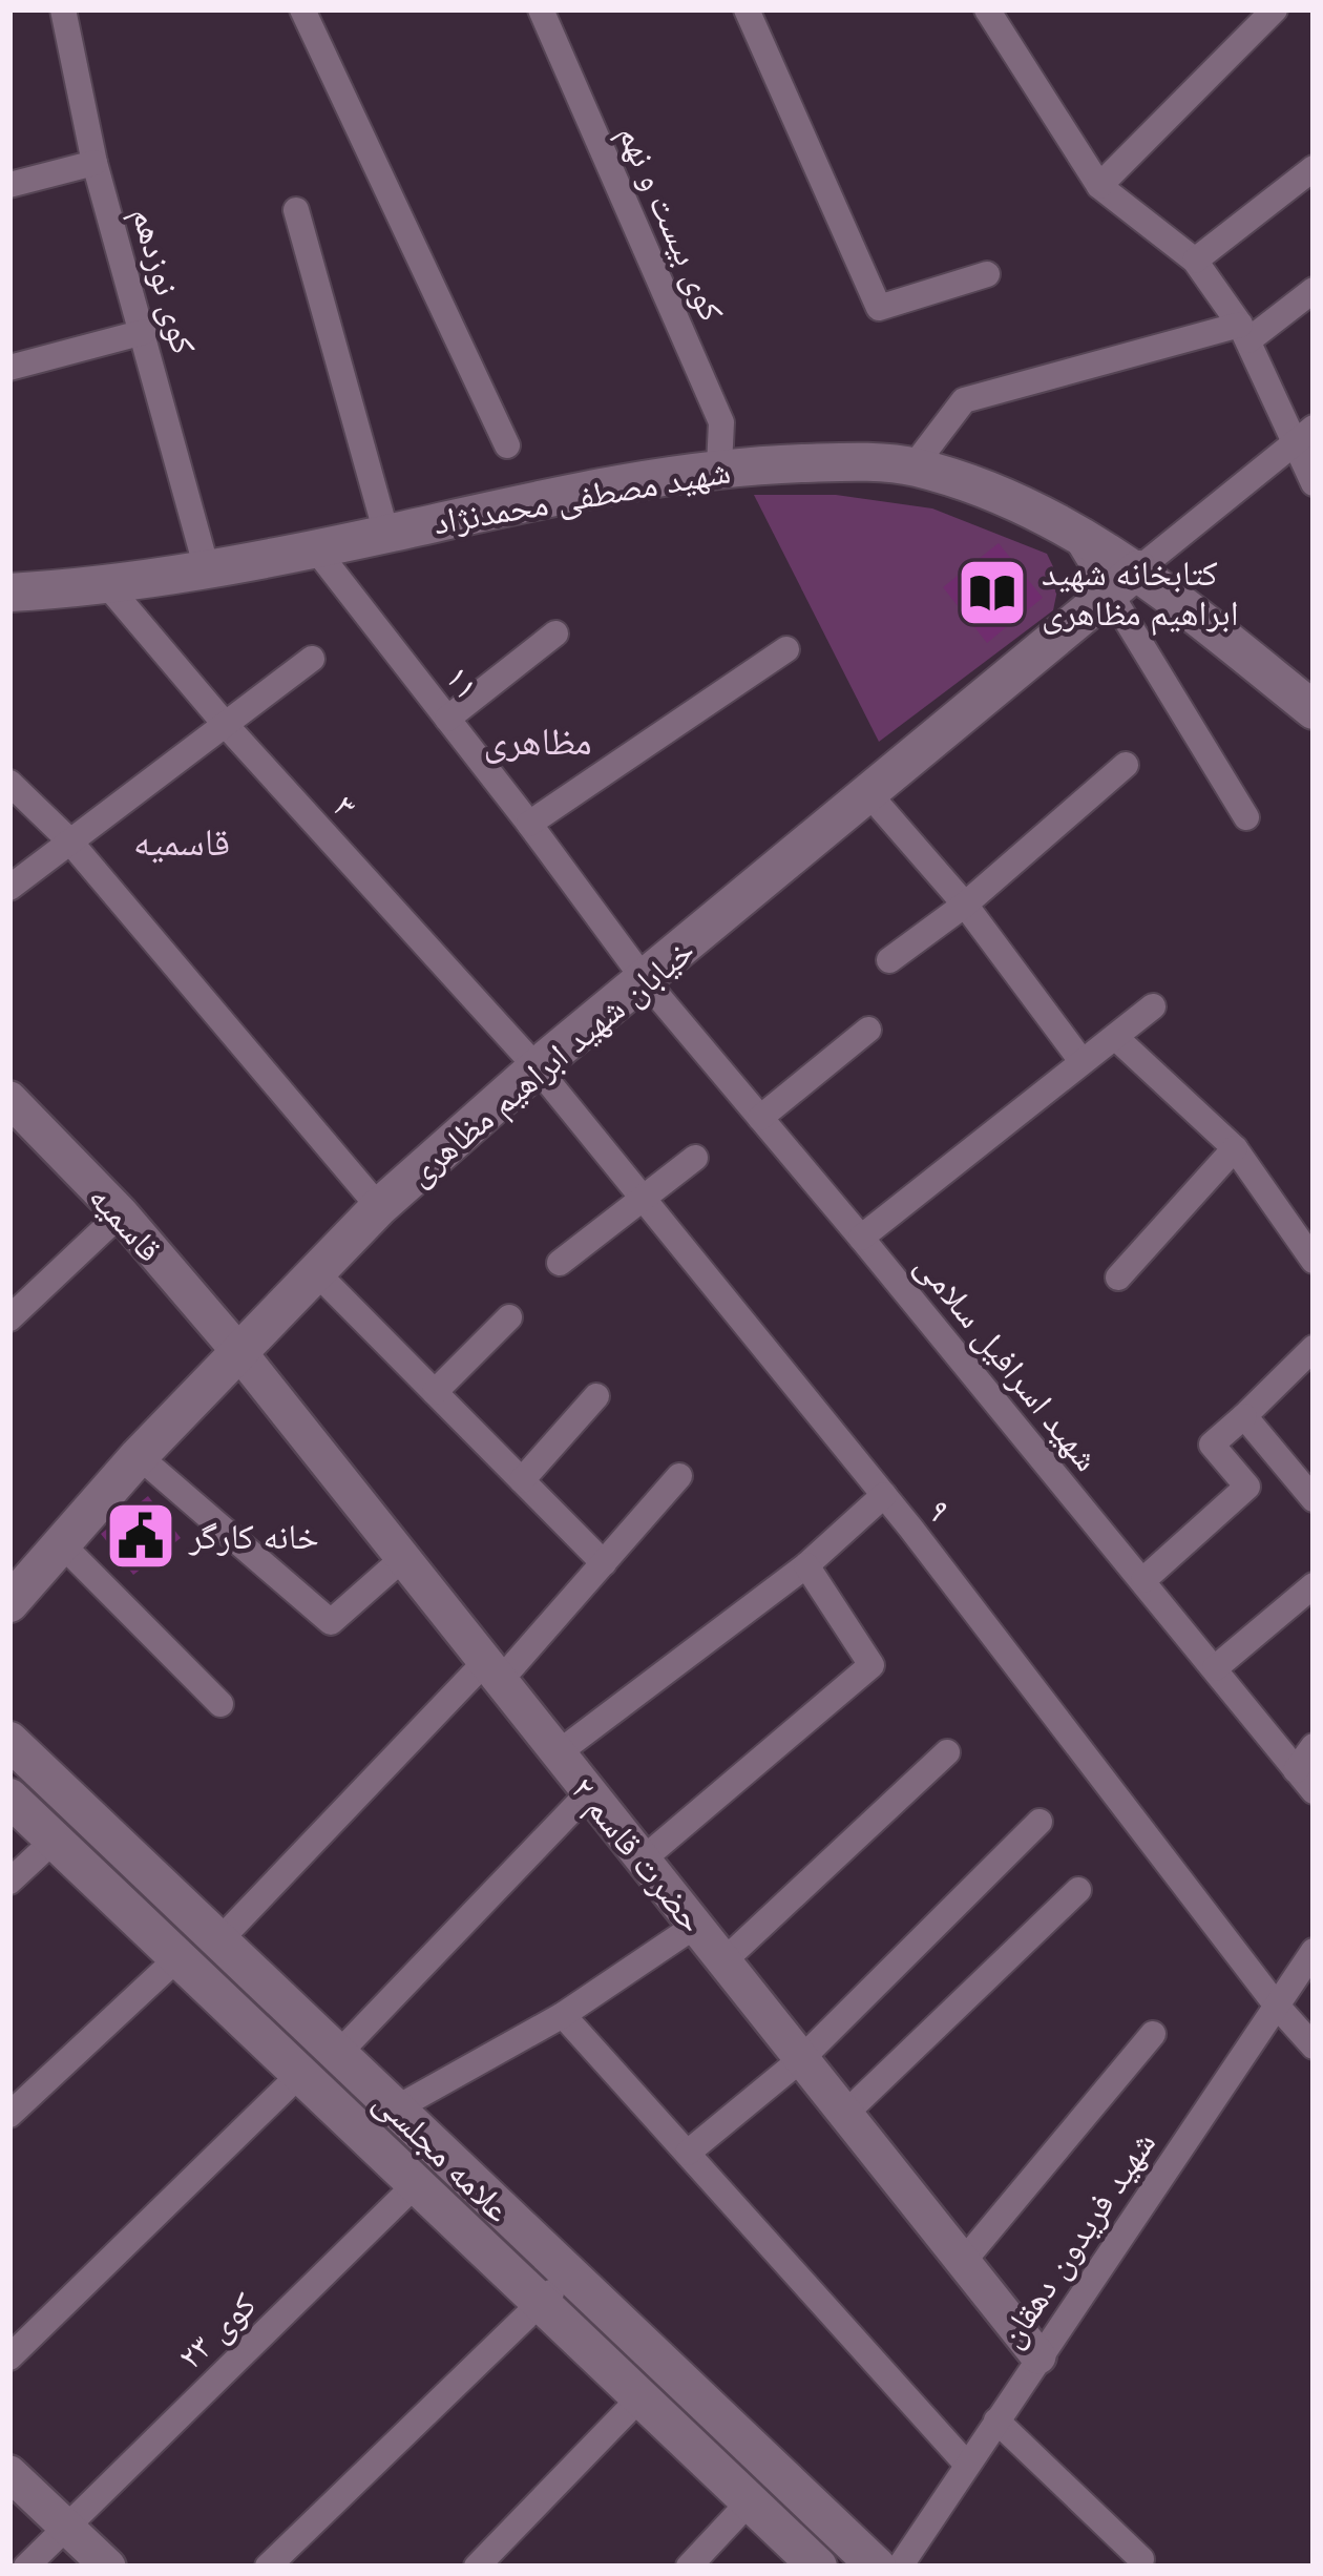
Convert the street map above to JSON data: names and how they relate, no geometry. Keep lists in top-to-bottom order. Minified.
{"streets":{"main road":["شهید مصطفی محمدنژاد","خیابان شهید ابراهیم مظاهری","علامه مجلسی"],"street":["کوی بیست و نهم","کوی نوزدهم","۱۱","۳","قاسمیه","شهید اسرافیل سلامی","۹","۲ حضرت قاسم","شهید فریدون دهقان","کوی ۲۳"]},"crossings":[["کوی بیست و نهم","شهید مصطفی محمدنژاد"],["کوی نوزدهم","شهید مصطفی محمدنژاد"],["شهید مصطفی محمدنژاد","۱۱"],["شهید مصطفی محمدنژاد","۳"],["شهید مصطفی محمدنژاد","خیابان شهید ابراهیم مظاهری"],["۱۱","خیابان شهید ابراهیم مظاهری"],["۱۱","شهید اسرافیل سلامی"],["۳","خیابان شهید ابراهیم مظاهری"],["۳","۹"],["خیابان شهید ابراهیم مظاهری","قاسمیه"],["خیابان شهید ابراهیم مظاهری","شهید اسرافیل سلامی"],["خیابان شهید ابراهیم مظاهری","۹"],["خیابان شهید ابراهیم مظاهری","۲ حضرت قاسم"],["قاسمیه","۲ حضرت قاسم"],["۹","شهید فریدون دهقان"],["۲ حضرت قاسم","شهید فریدون دهقان"],["علامه مجلسی","کوی ۲۳"]],"districts":["مظاهری","قاسمیه"],"places":{"library":["کتابخانه شهید ابراهیم مظاهری"],"public building":["خانه کارگر"]}}
